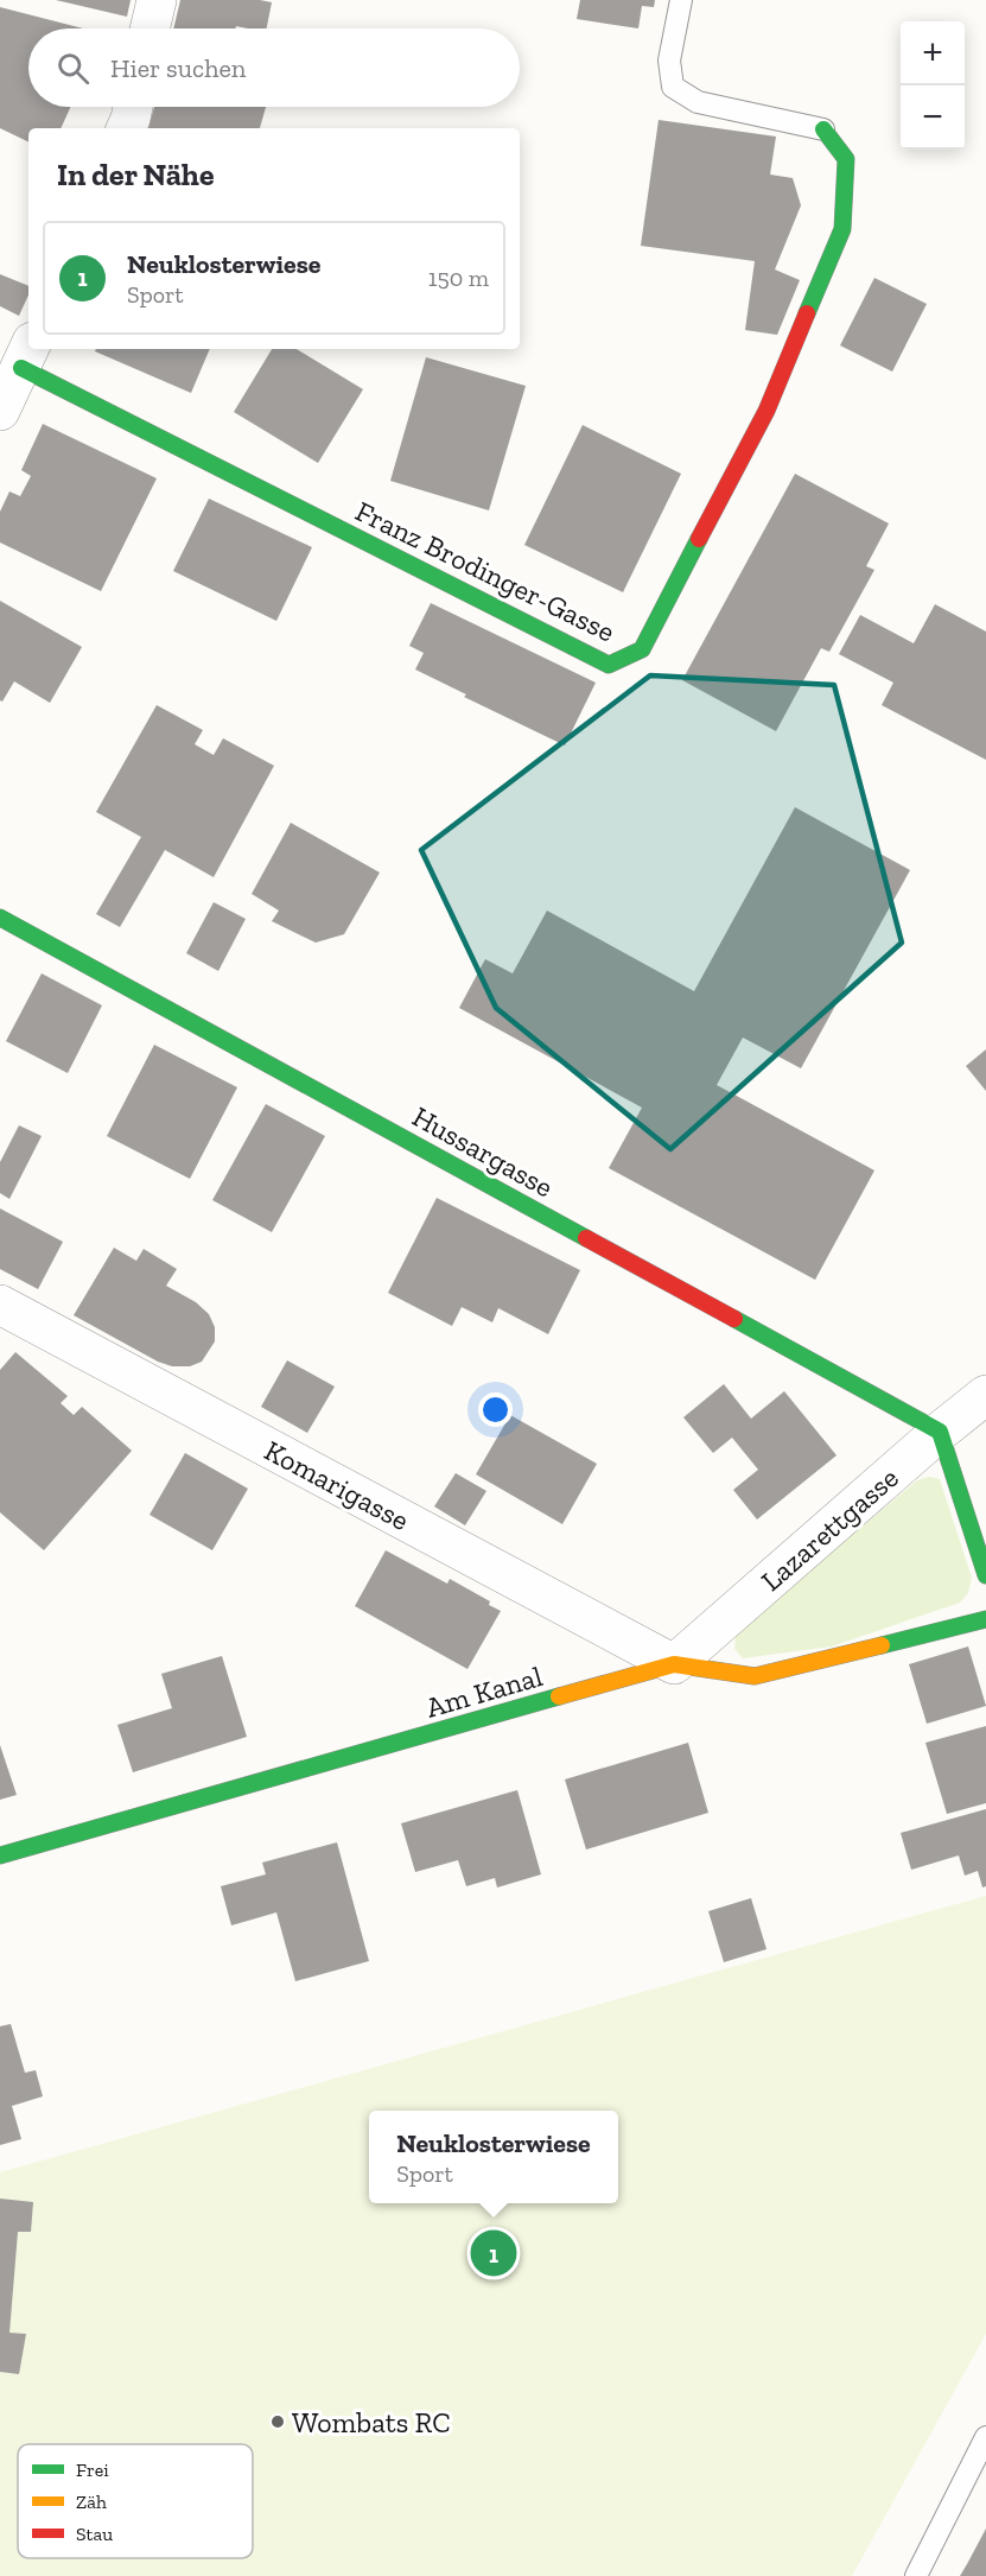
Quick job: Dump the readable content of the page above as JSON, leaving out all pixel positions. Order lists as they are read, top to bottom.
{
  "streets": {
    "street": [
      "Franz Brodinger-Gasse",
      "Hussargasse",
      "Komarigasse",
      "Lazarettgasse",
      "Am Kanal"
    ]
  },
  "crossings": [
    ["Hussargasse", "Lazarettgasse"],
    ["Komarigasse", "Lazarettgasse"],
    ["Komarigasse", "Am Kanal"],
    ["Lazarettgasse", "Am Kanal"]
  ],
  "places": ["Wombats RC"],
  "legend": ["Frei", "Zäh", "Stau"],
  "page": {
    "map_buttons": ["+", "−"],
    "search": "Hier suchen",
    "heading": "In der Nähe",
    "list": [
      {
        "mark": "1",
        "name": "Neuklosterwiese",
        "note": "Sport",
        "value": "150 m"
      }
    ],
    "popup": ["Neuklosterwiese", "Sport"],
    "pins": "1"
  }
}
